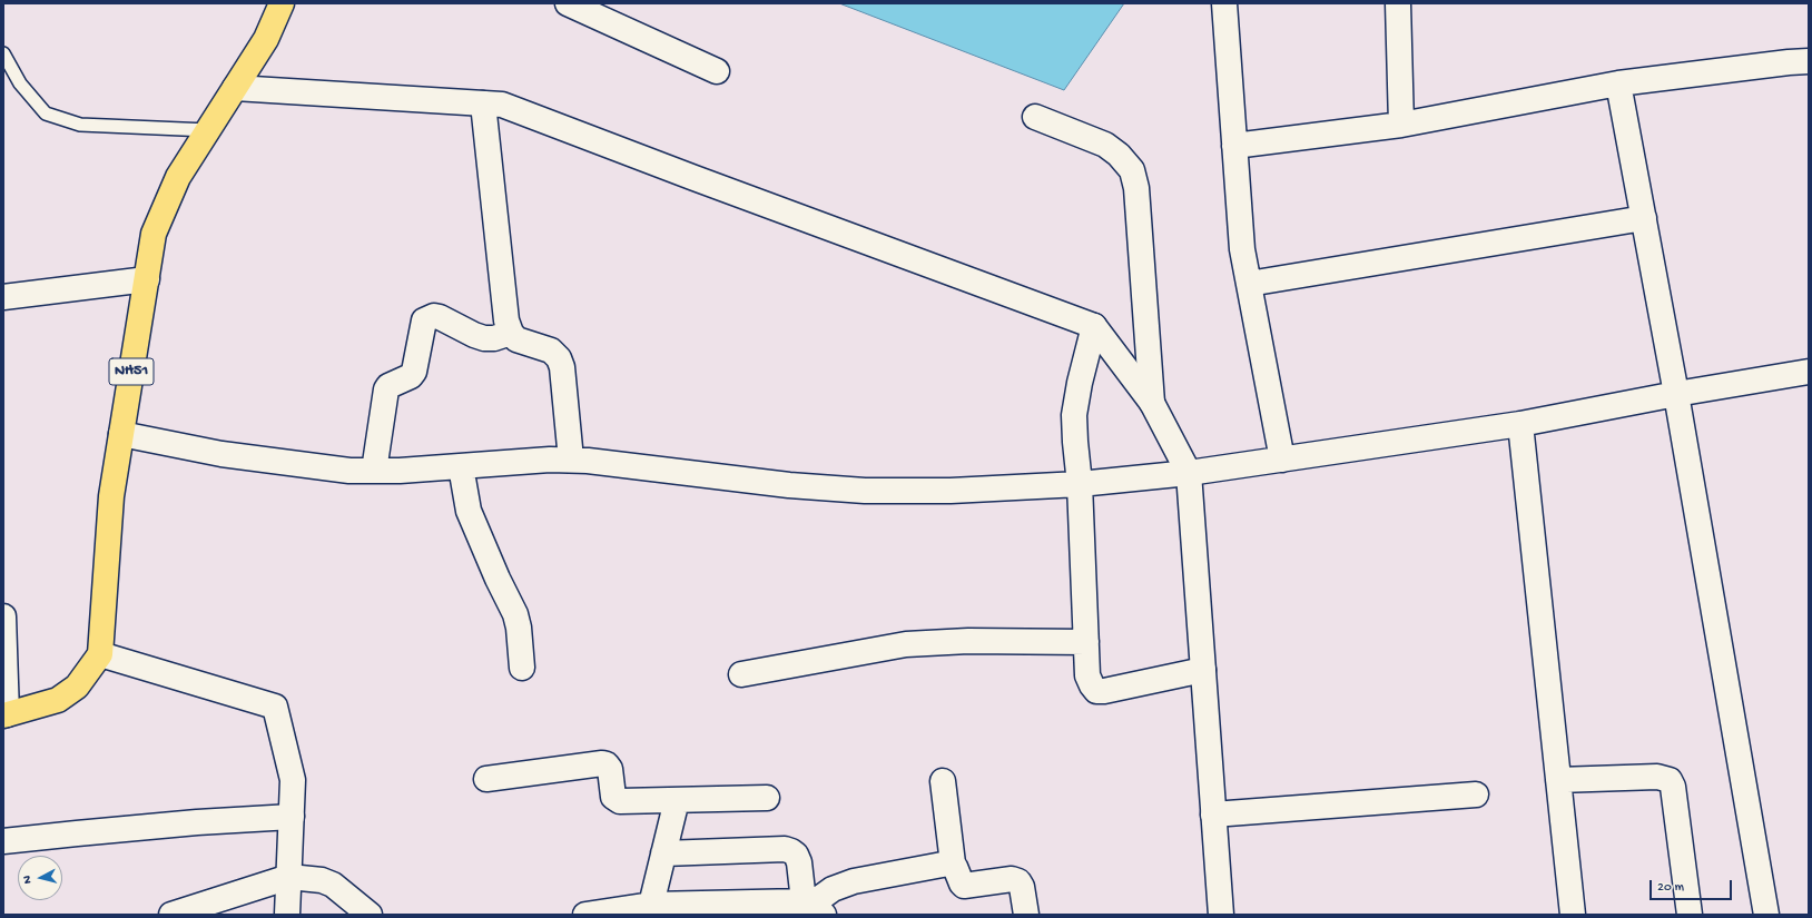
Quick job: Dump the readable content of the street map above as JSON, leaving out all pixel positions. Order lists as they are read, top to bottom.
{
  "streets": {
    "highway": ["NH51"]
  },
  "scale_bar": "20 m",
  "north": "left"
}
